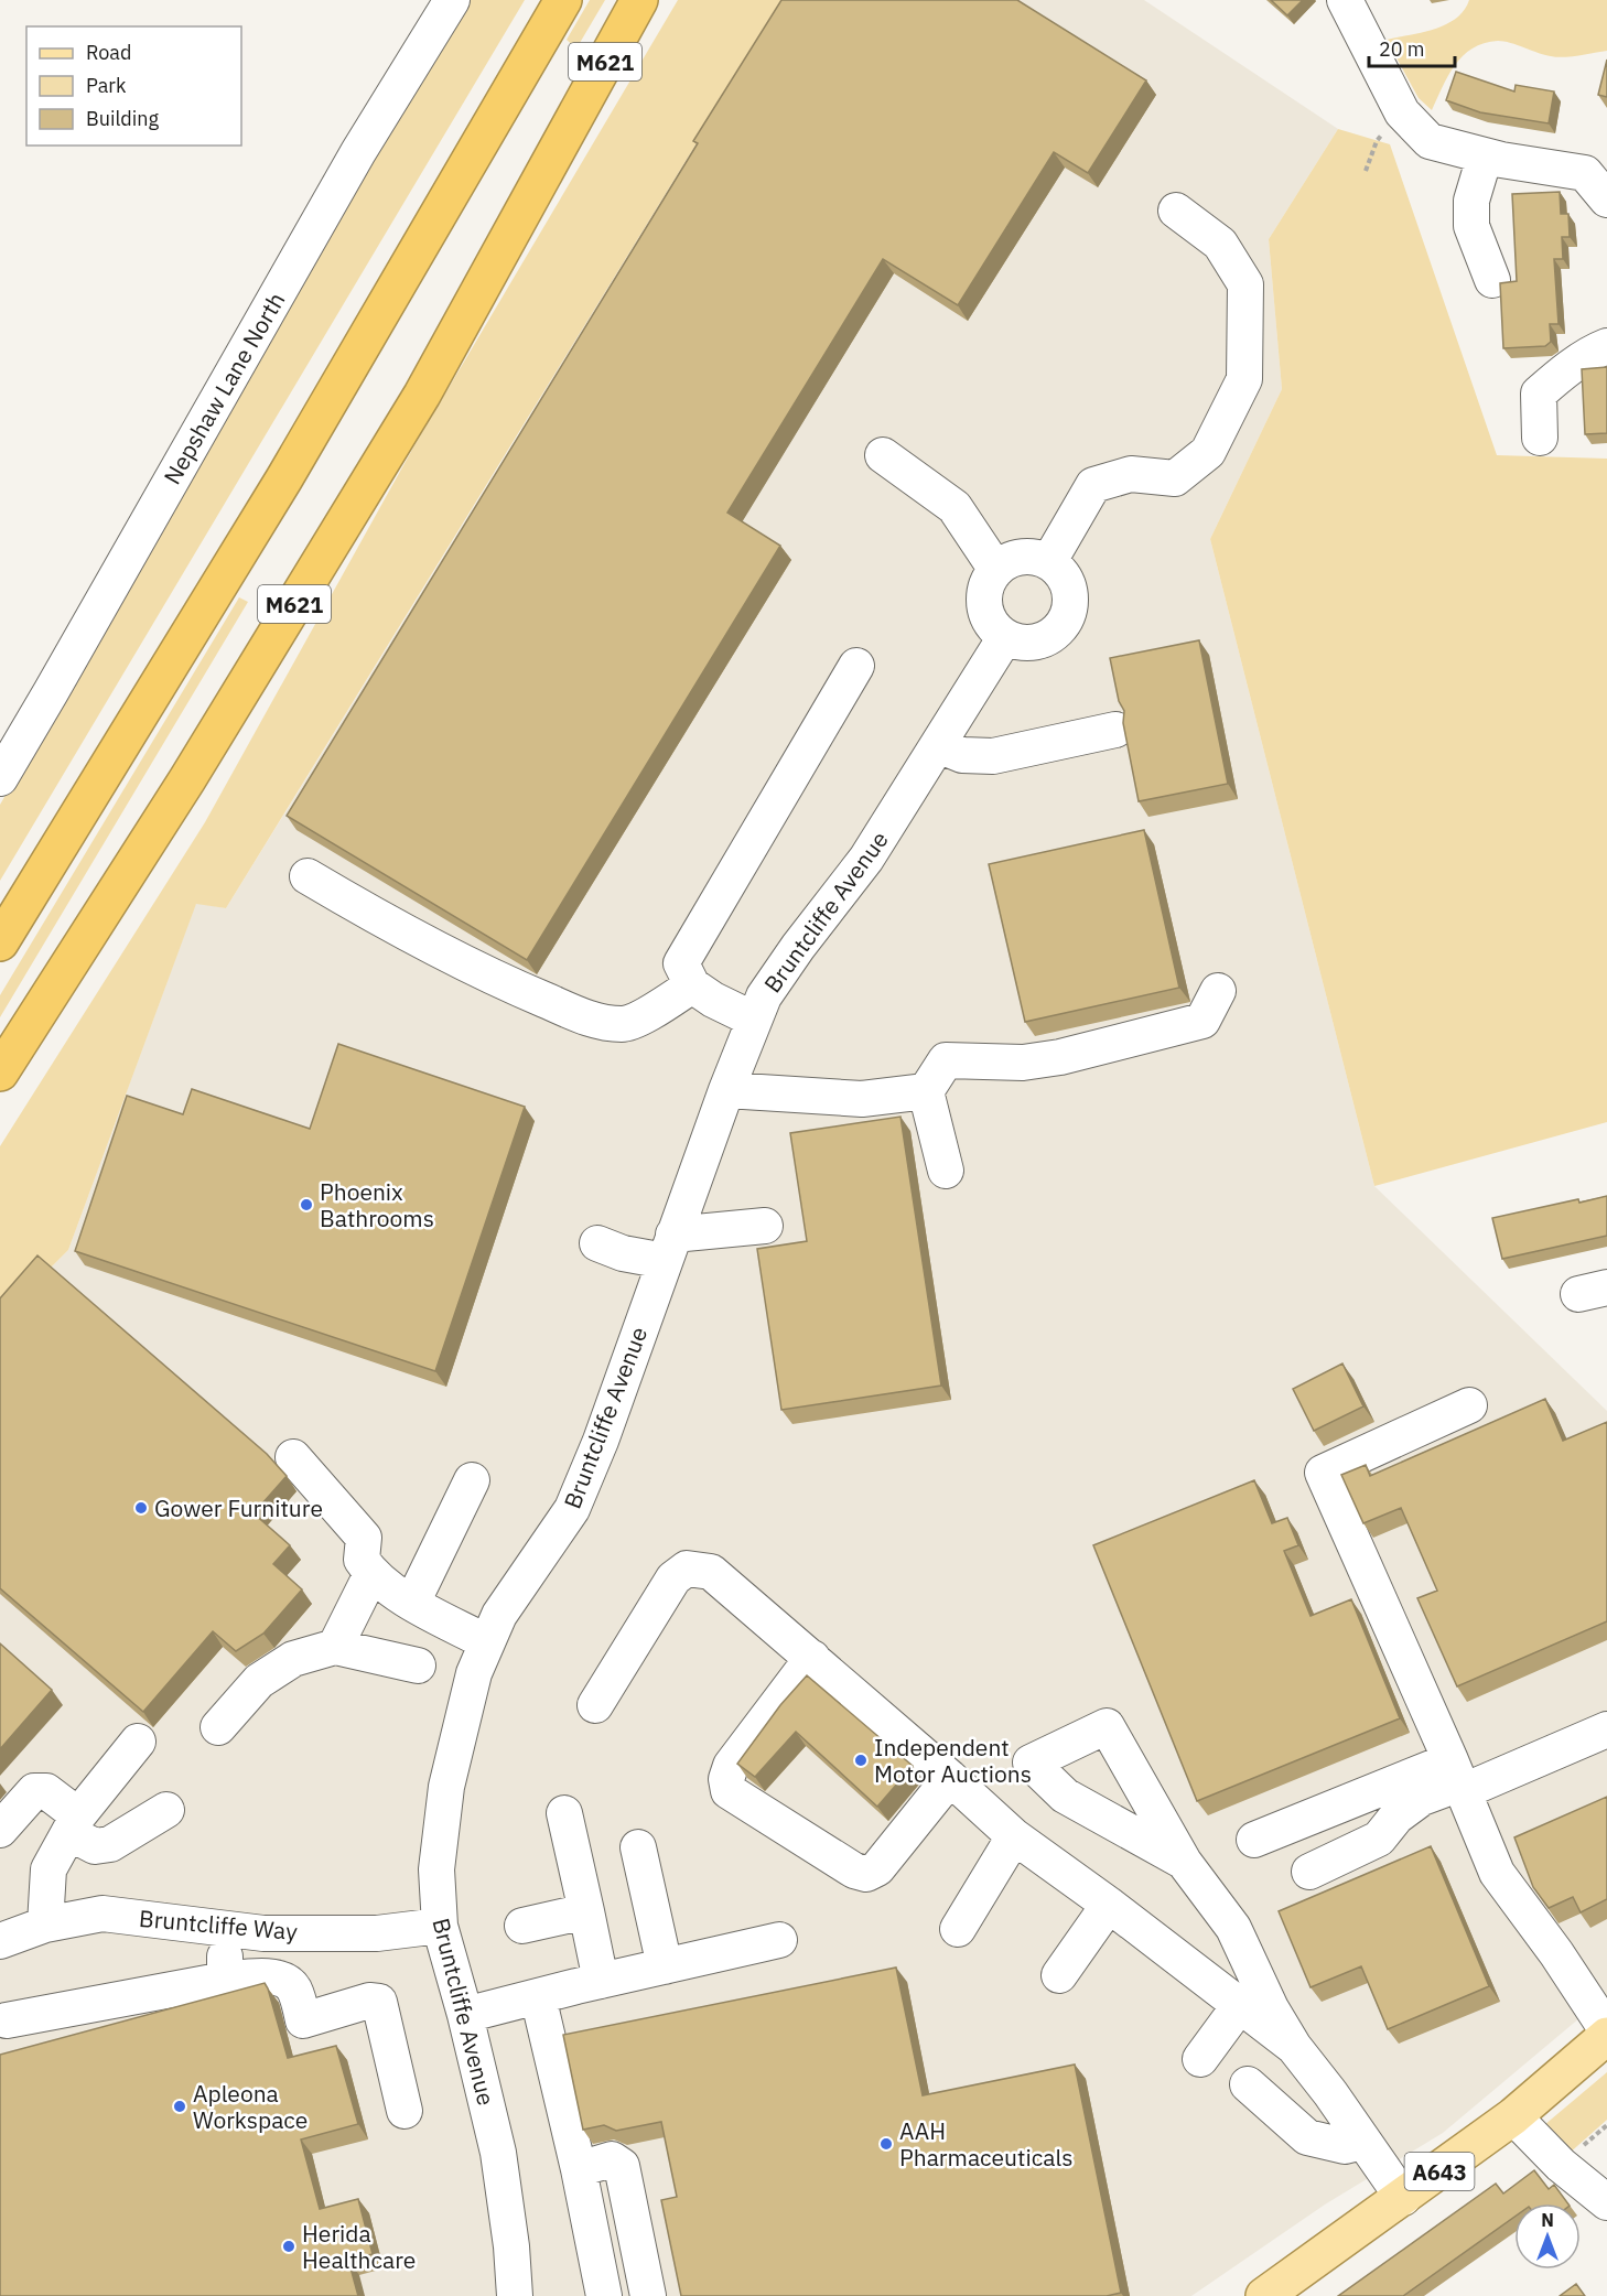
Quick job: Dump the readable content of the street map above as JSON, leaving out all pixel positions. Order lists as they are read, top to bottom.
{
  "streets": {
    "highway": ["M621"],
    "main road": ["A643"],
    "street": ["Nepshaw Lane North", "Bruntcliffe Avenue", "Bruntcliffe Way"]
  },
  "crossings": [
    ["Bruntcliffe Avenue", "Bruntcliffe Way"]
  ],
  "places": [
    "Phoenix Bathrooms",
    "Gower Furniture",
    "Independent Motor Auctions",
    "Apleona Workspace",
    "AAH Pharmaceuticals",
    "Herida Healthcare"
  ],
  "legend": ["Road", "Park", "Building"],
  "scale_bar": "20 m",
  "north": "top"
}
